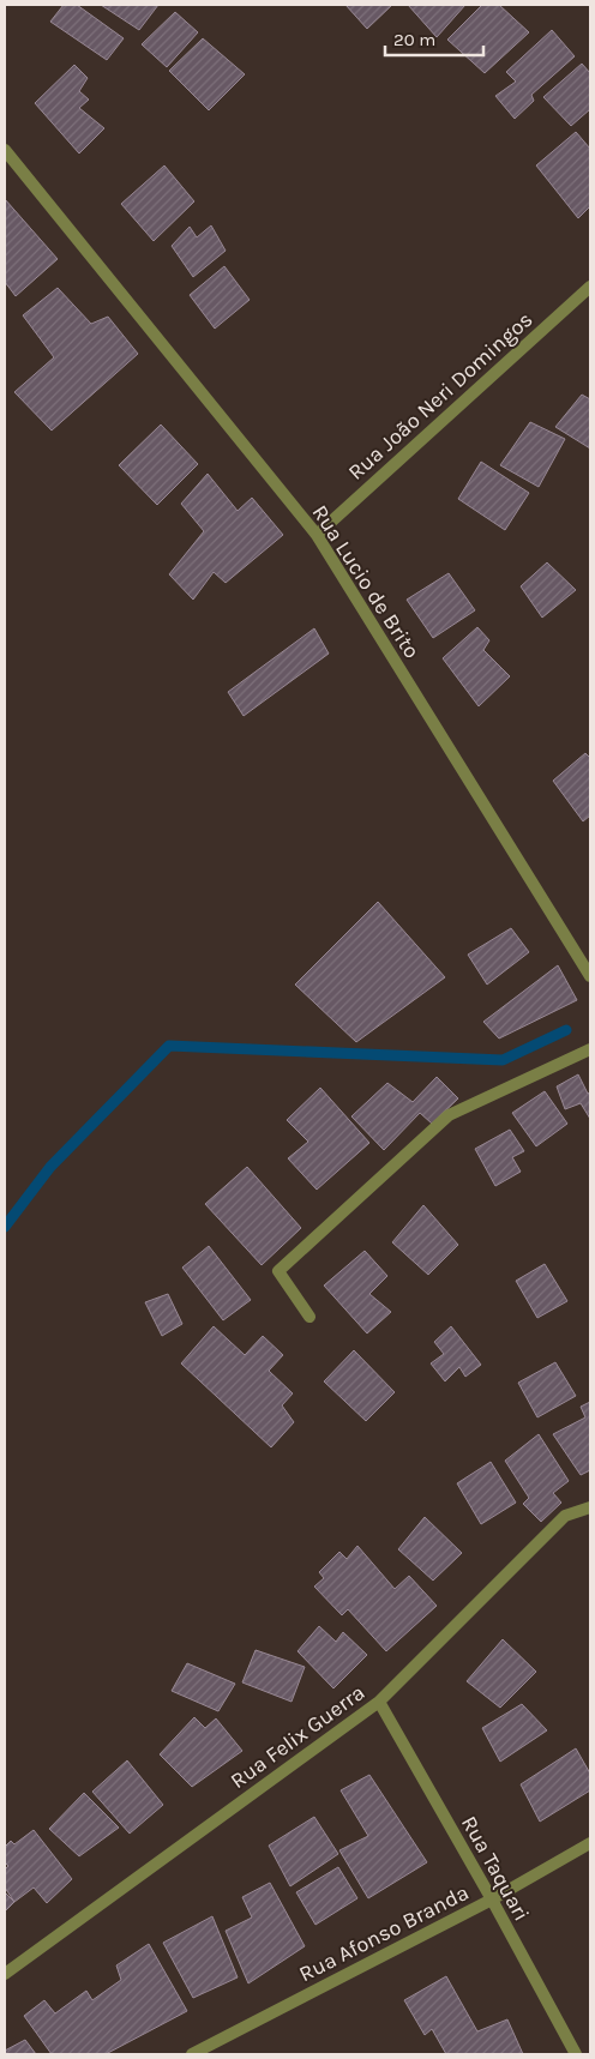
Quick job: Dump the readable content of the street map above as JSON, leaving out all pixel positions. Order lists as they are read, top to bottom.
{
  "streets": {
    "street": [
      "Rua João Neri Domingos",
      "Rua Lucio de Brito",
      "Rua Felix Guerra",
      "Rua Taquari",
      "Rua Afonso Branda"
    ]
  },
  "crossings": [
    ["Rua João Neri Domingos", "Rua Lucio de Brito"],
    ["Rua Felix Guerra", "Rua Taquari"],
    ["Rua Taquari", "Rua Afonso Branda"]
  ],
  "scale_bar": "20 m"
}
